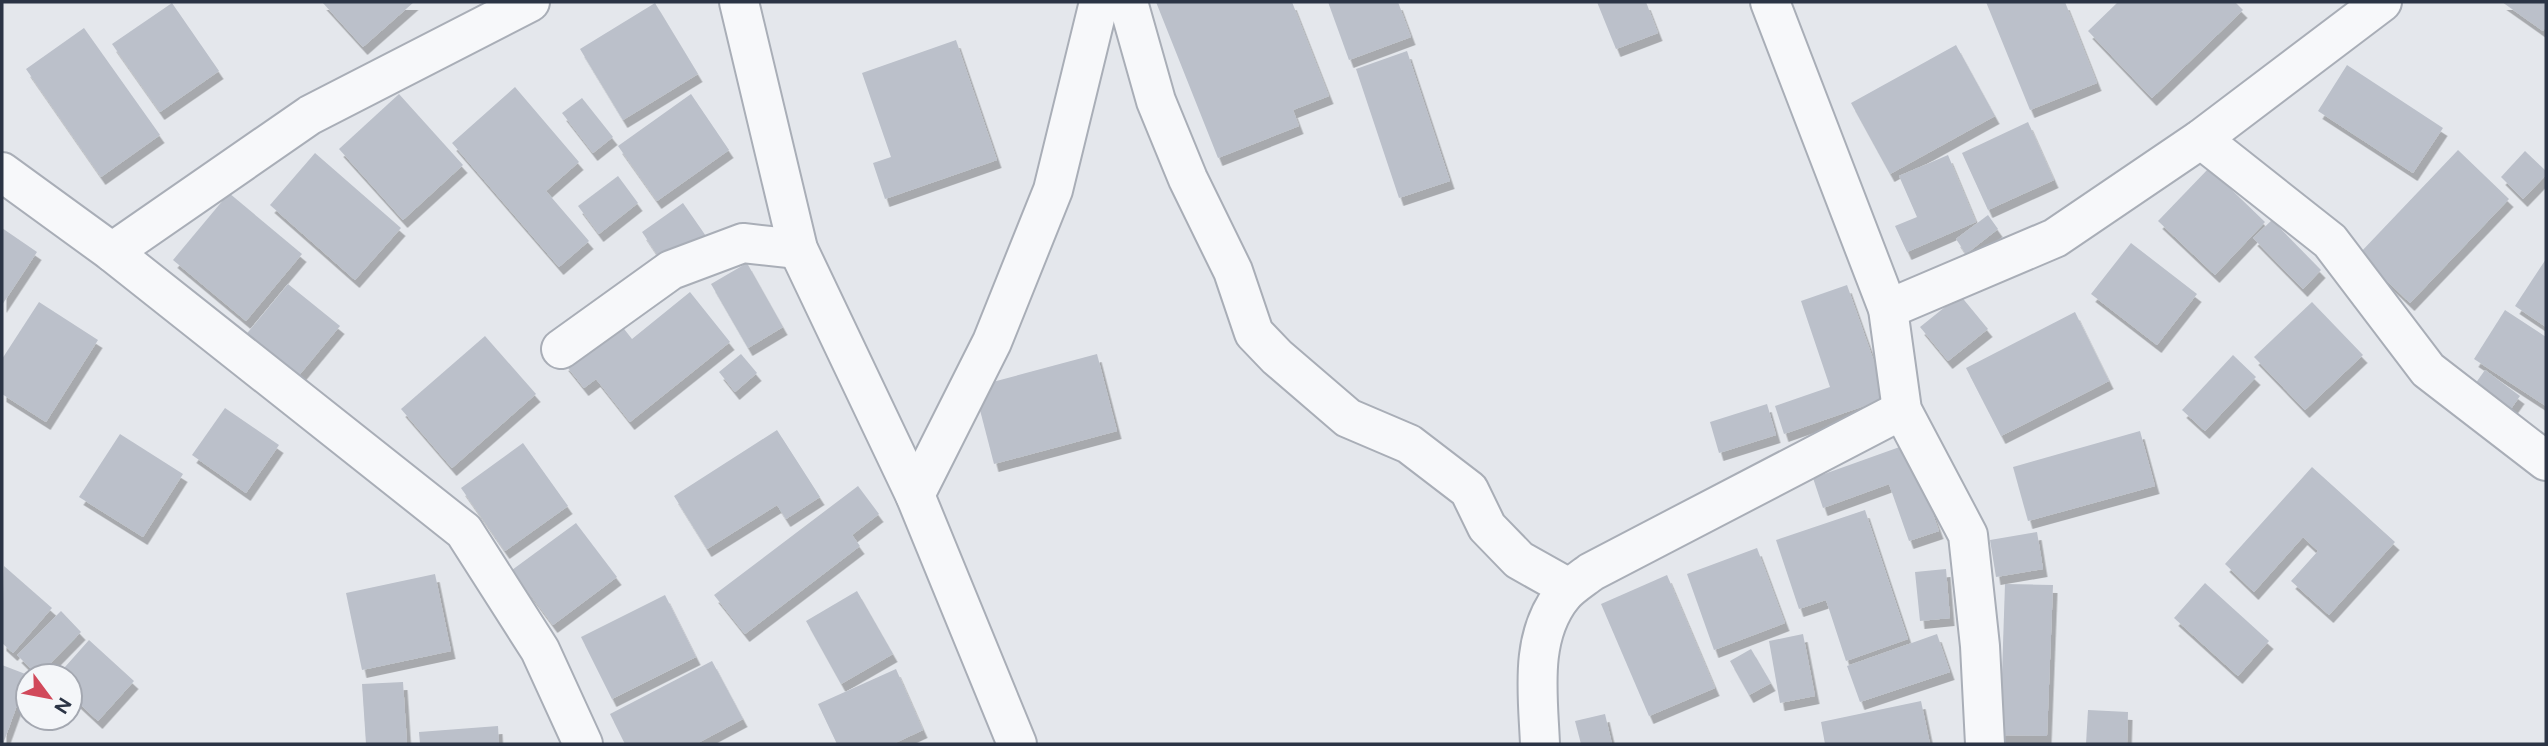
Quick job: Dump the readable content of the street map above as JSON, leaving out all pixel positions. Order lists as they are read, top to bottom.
{
  "north": "bottom right"
}
